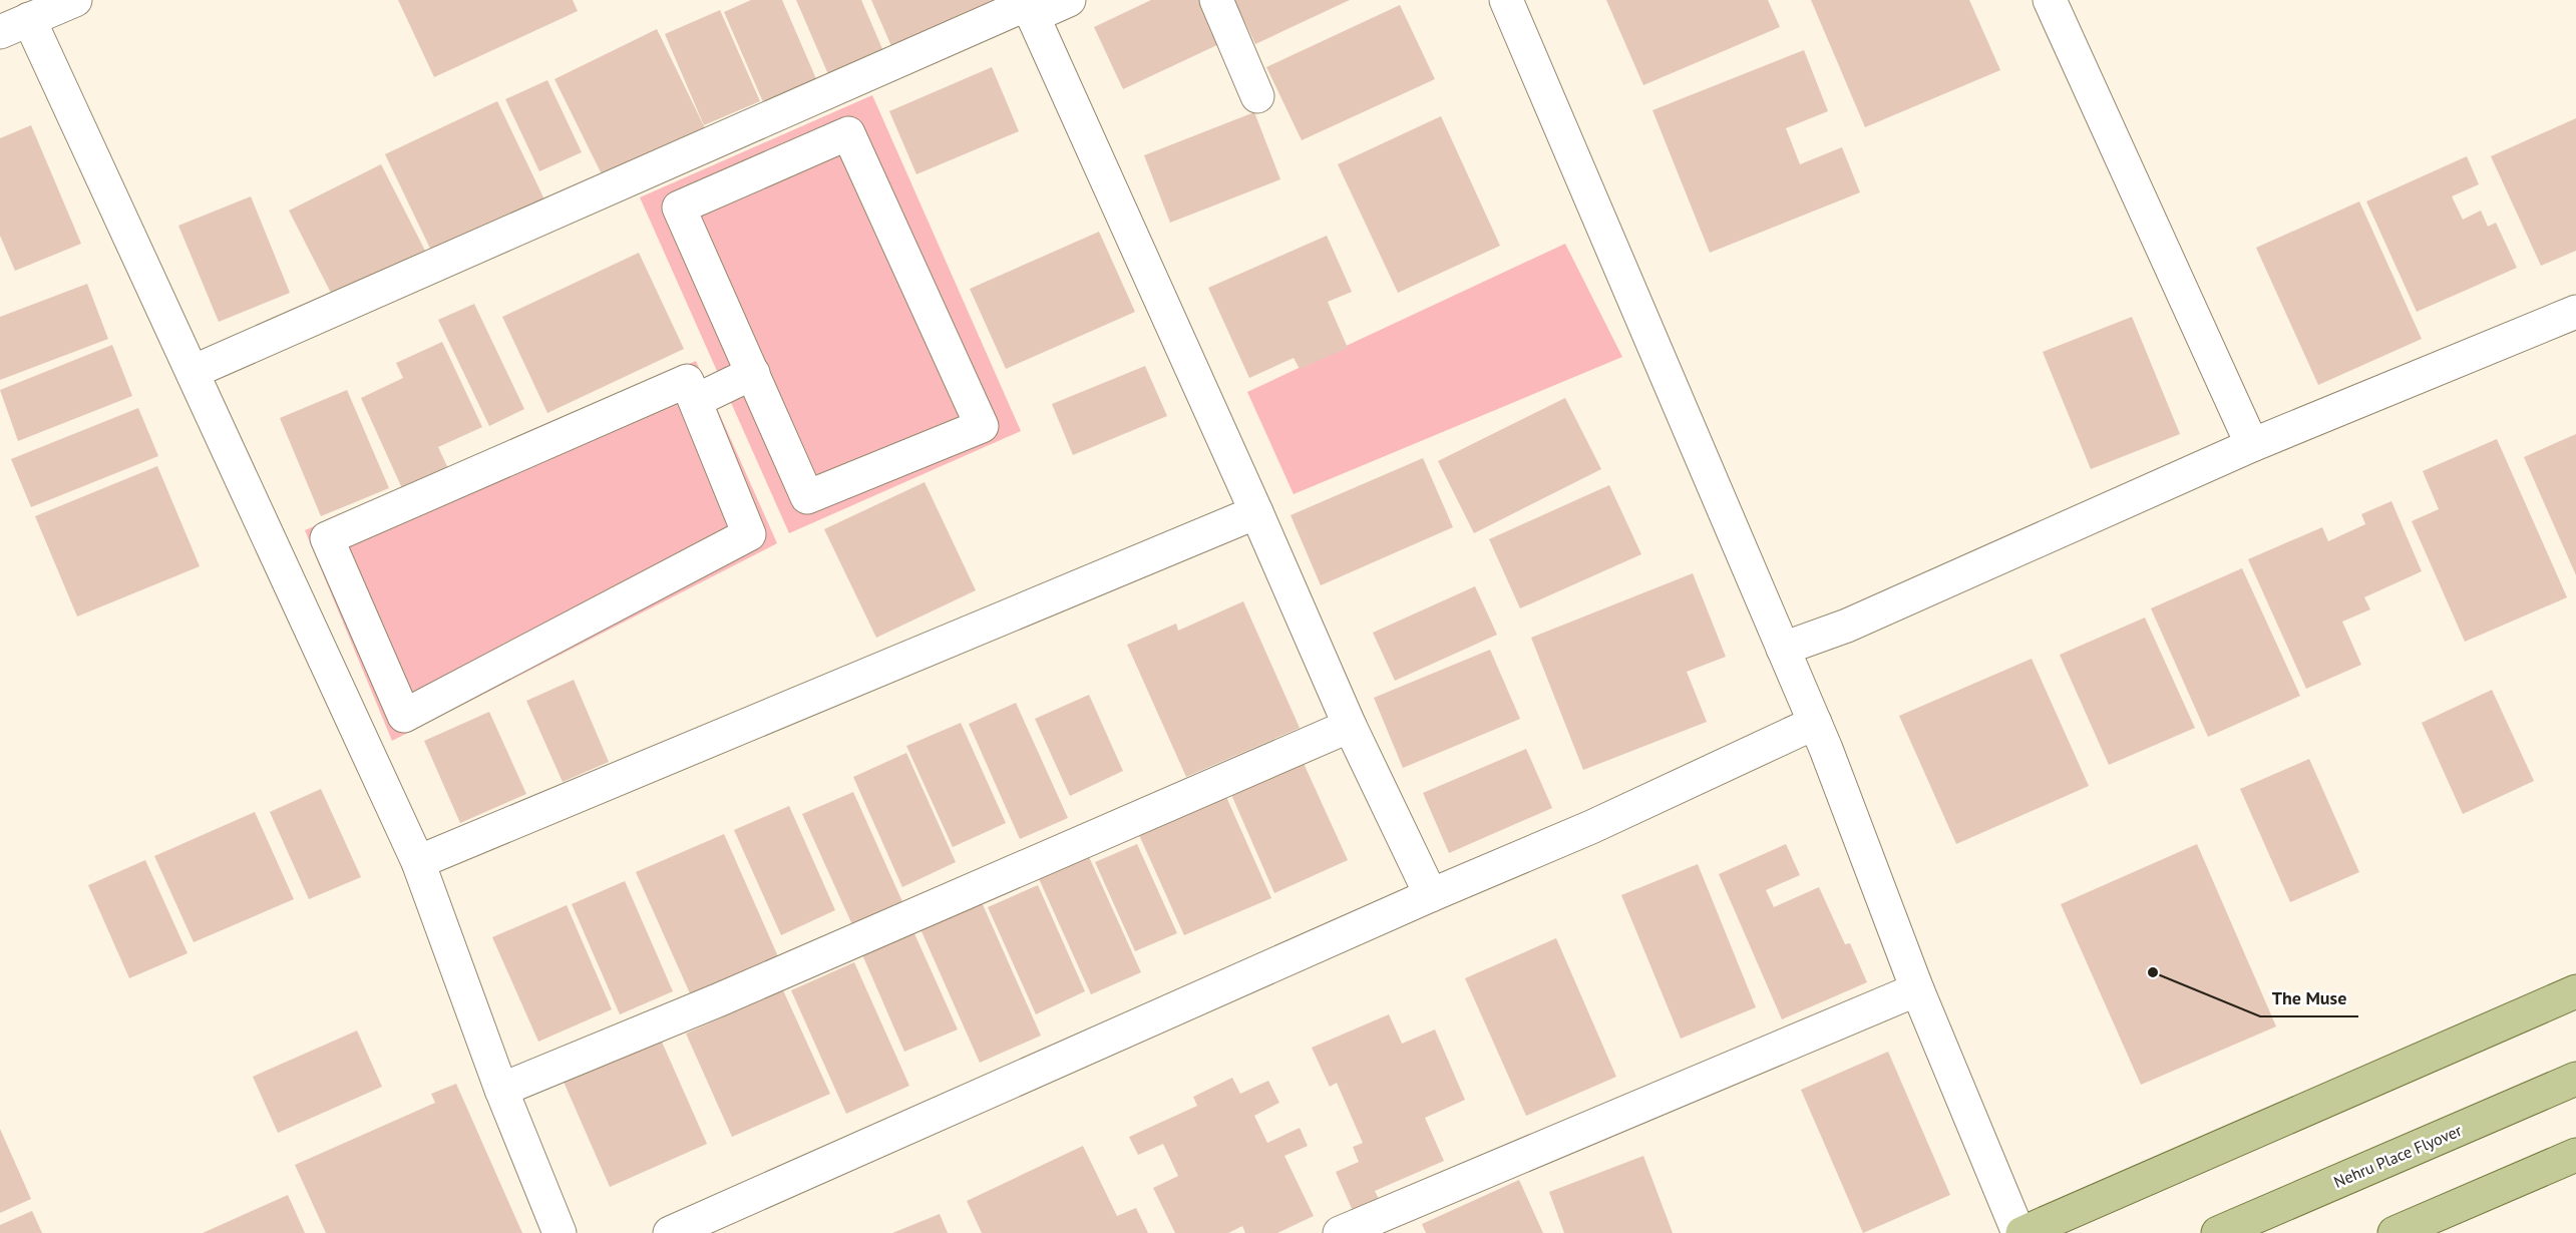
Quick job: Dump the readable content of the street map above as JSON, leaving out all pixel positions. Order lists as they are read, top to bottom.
{
  "streets": {
    "main road": ["Nehru Place Flyover"]
  },
  "places": ["The Muse"]
}
